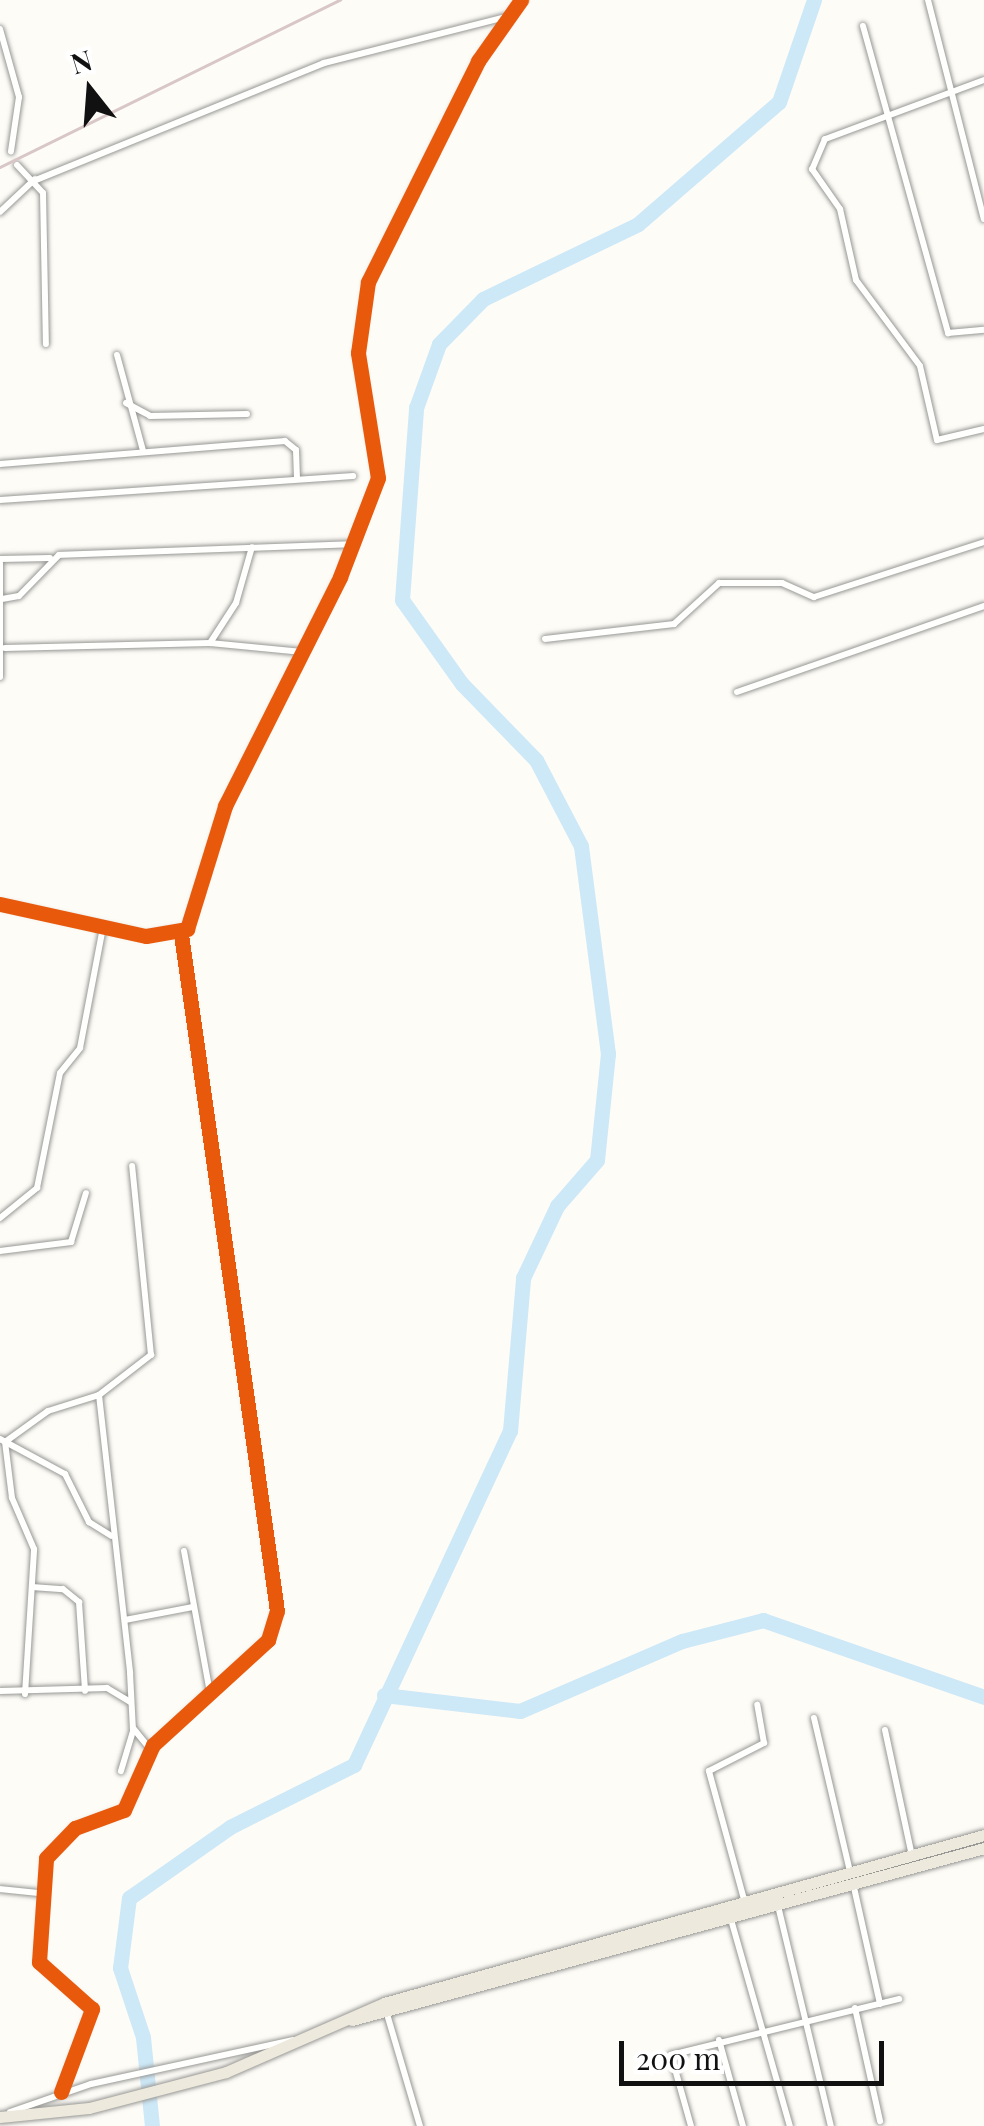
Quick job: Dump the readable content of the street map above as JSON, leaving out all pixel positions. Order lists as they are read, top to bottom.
{
  "scale_bar": "200 m",
  "north": "top"
}
